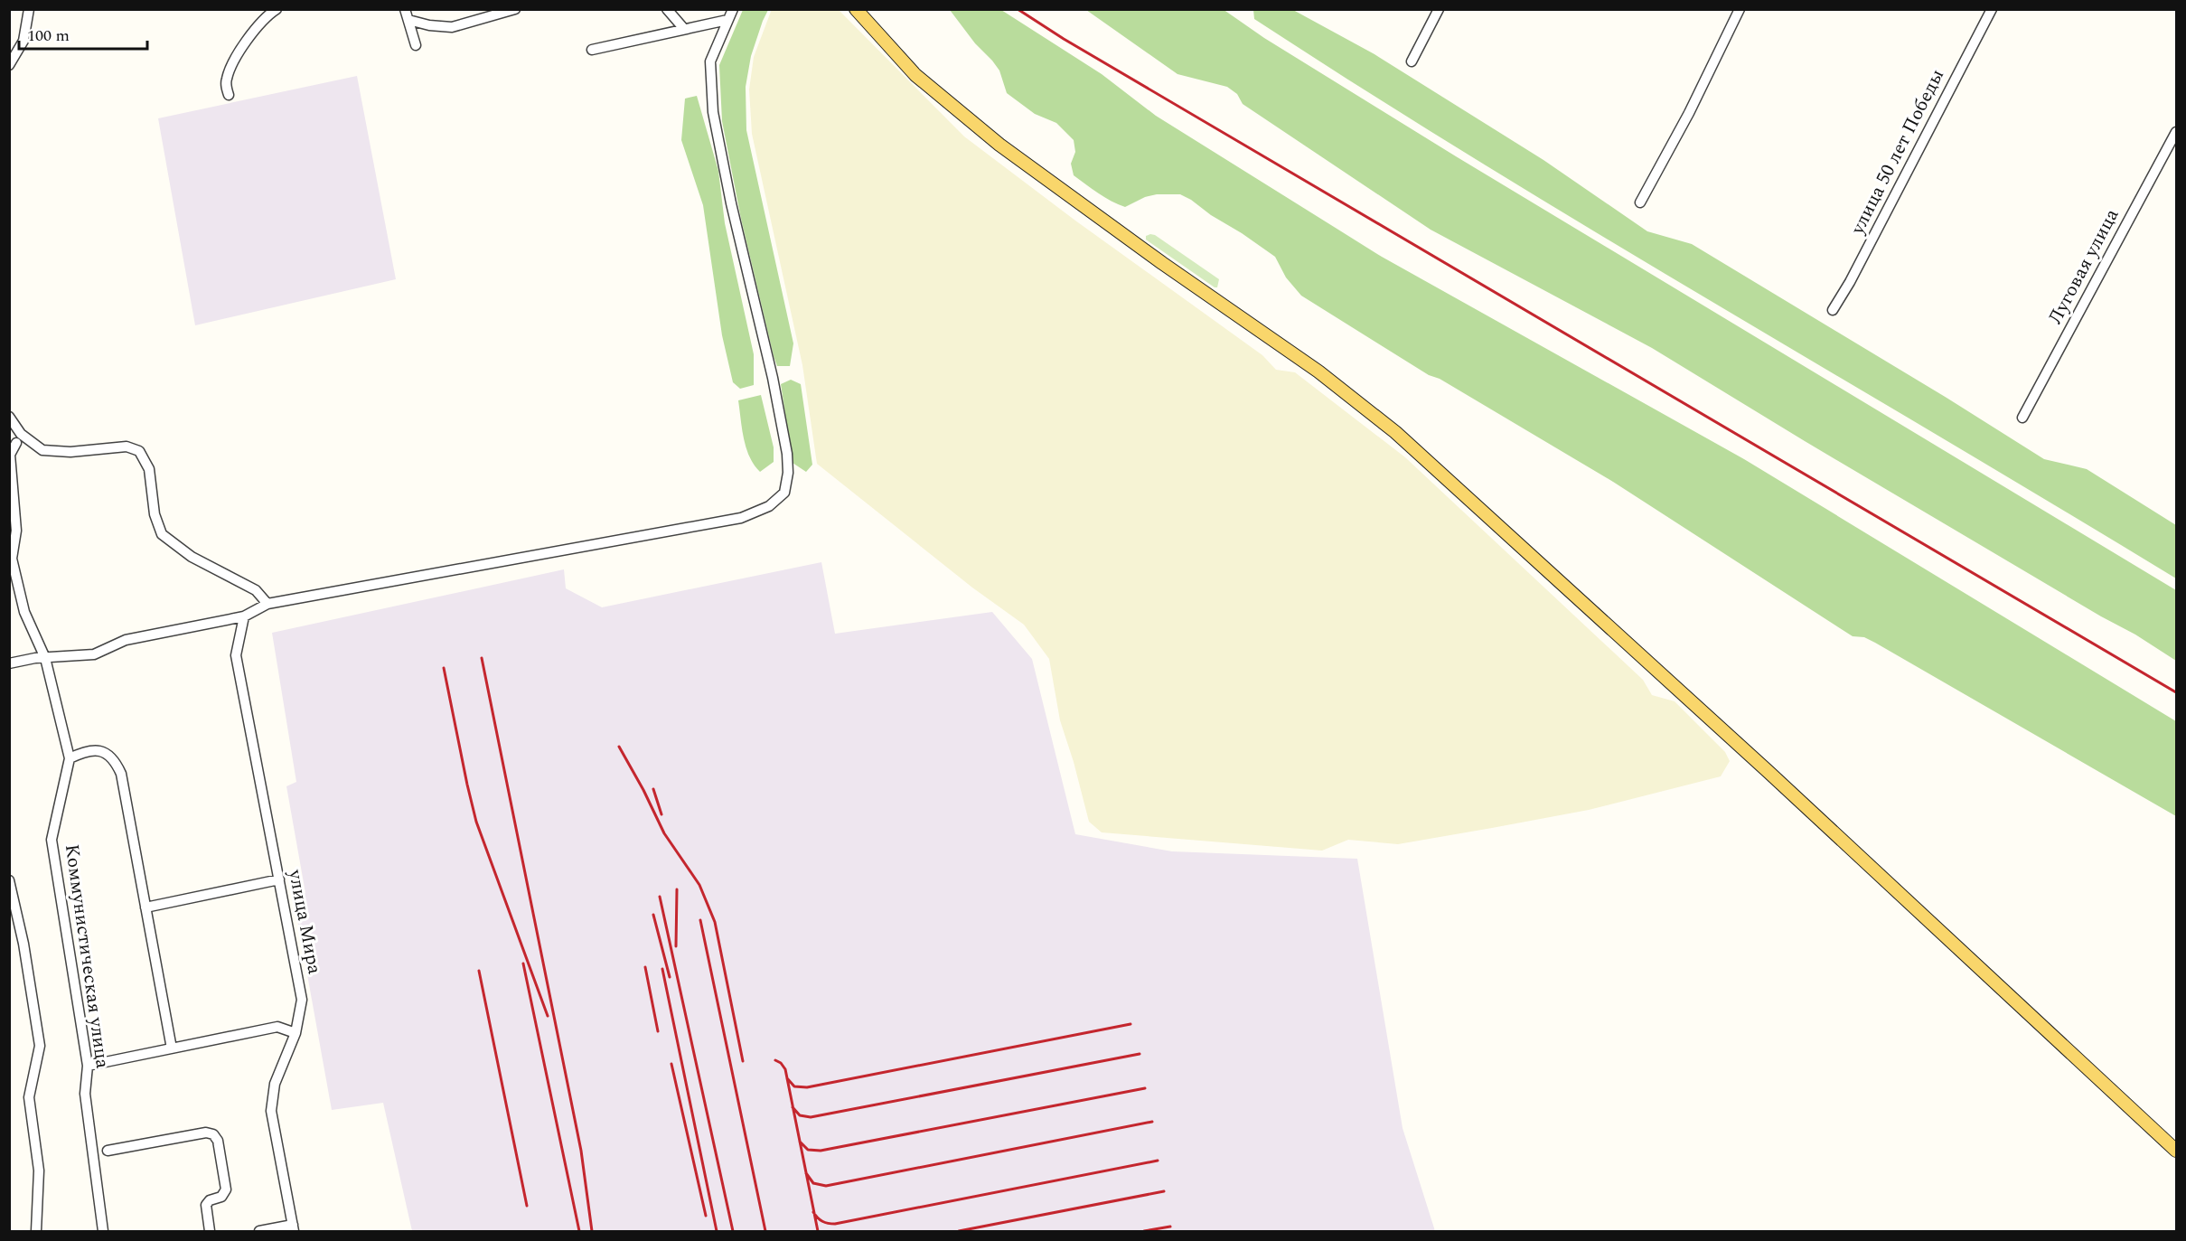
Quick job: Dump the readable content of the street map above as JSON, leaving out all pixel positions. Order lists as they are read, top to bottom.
{
  "streets": {
    "street": [
      "улица 50 лет Победы",
      "Луговая улица",
      "улица Мира",
      "Коммунистическая улица"
    ]
  },
  "scale_bar": "100 m"
}
